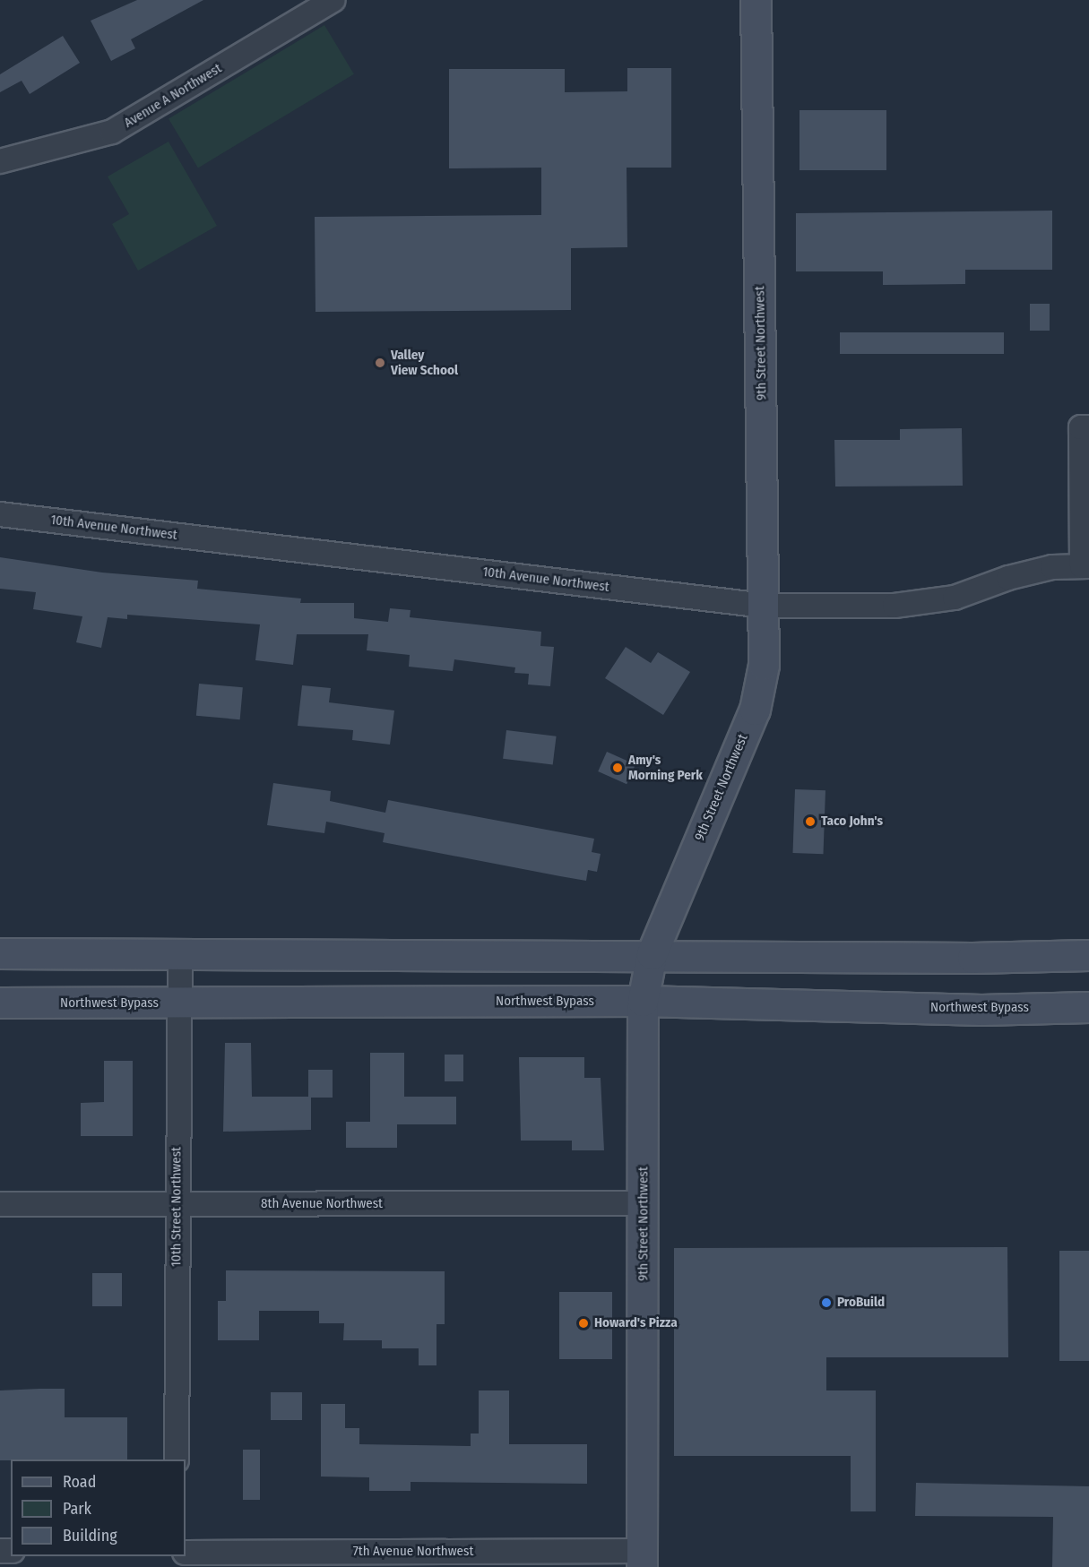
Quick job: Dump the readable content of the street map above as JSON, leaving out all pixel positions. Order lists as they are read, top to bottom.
{
  "streets": {
    "main road": ["9th Street Northwest", "Northwest Bypass"],
    "street": [
      "Avenue A Northwest",
      "10th Avenue Northwest",
      "8th Avenue Northwest",
      "10th Street Northwest",
      "7th Avenue Northwest"
    ]
  },
  "crossings": [
    ["9th Street Northwest", "10th Avenue Northwest"],
    ["9th Street Northwest", "Northwest Bypass"],
    ["9th Street Northwest", "8th Avenue Northwest"],
    ["9th Street Northwest", "7th Avenue Northwest"],
    ["Northwest Bypass", "10th Street Northwest"],
    ["8th Avenue Northwest", "10th Street Northwest"]
  ],
  "places": [
    "Valley View School",
    "Amy's Morning Perk",
    "Taco John's",
    "ProBuild",
    "Howard's Pizza"
  ],
  "legend": ["Road", "Park", "Building"]
}
